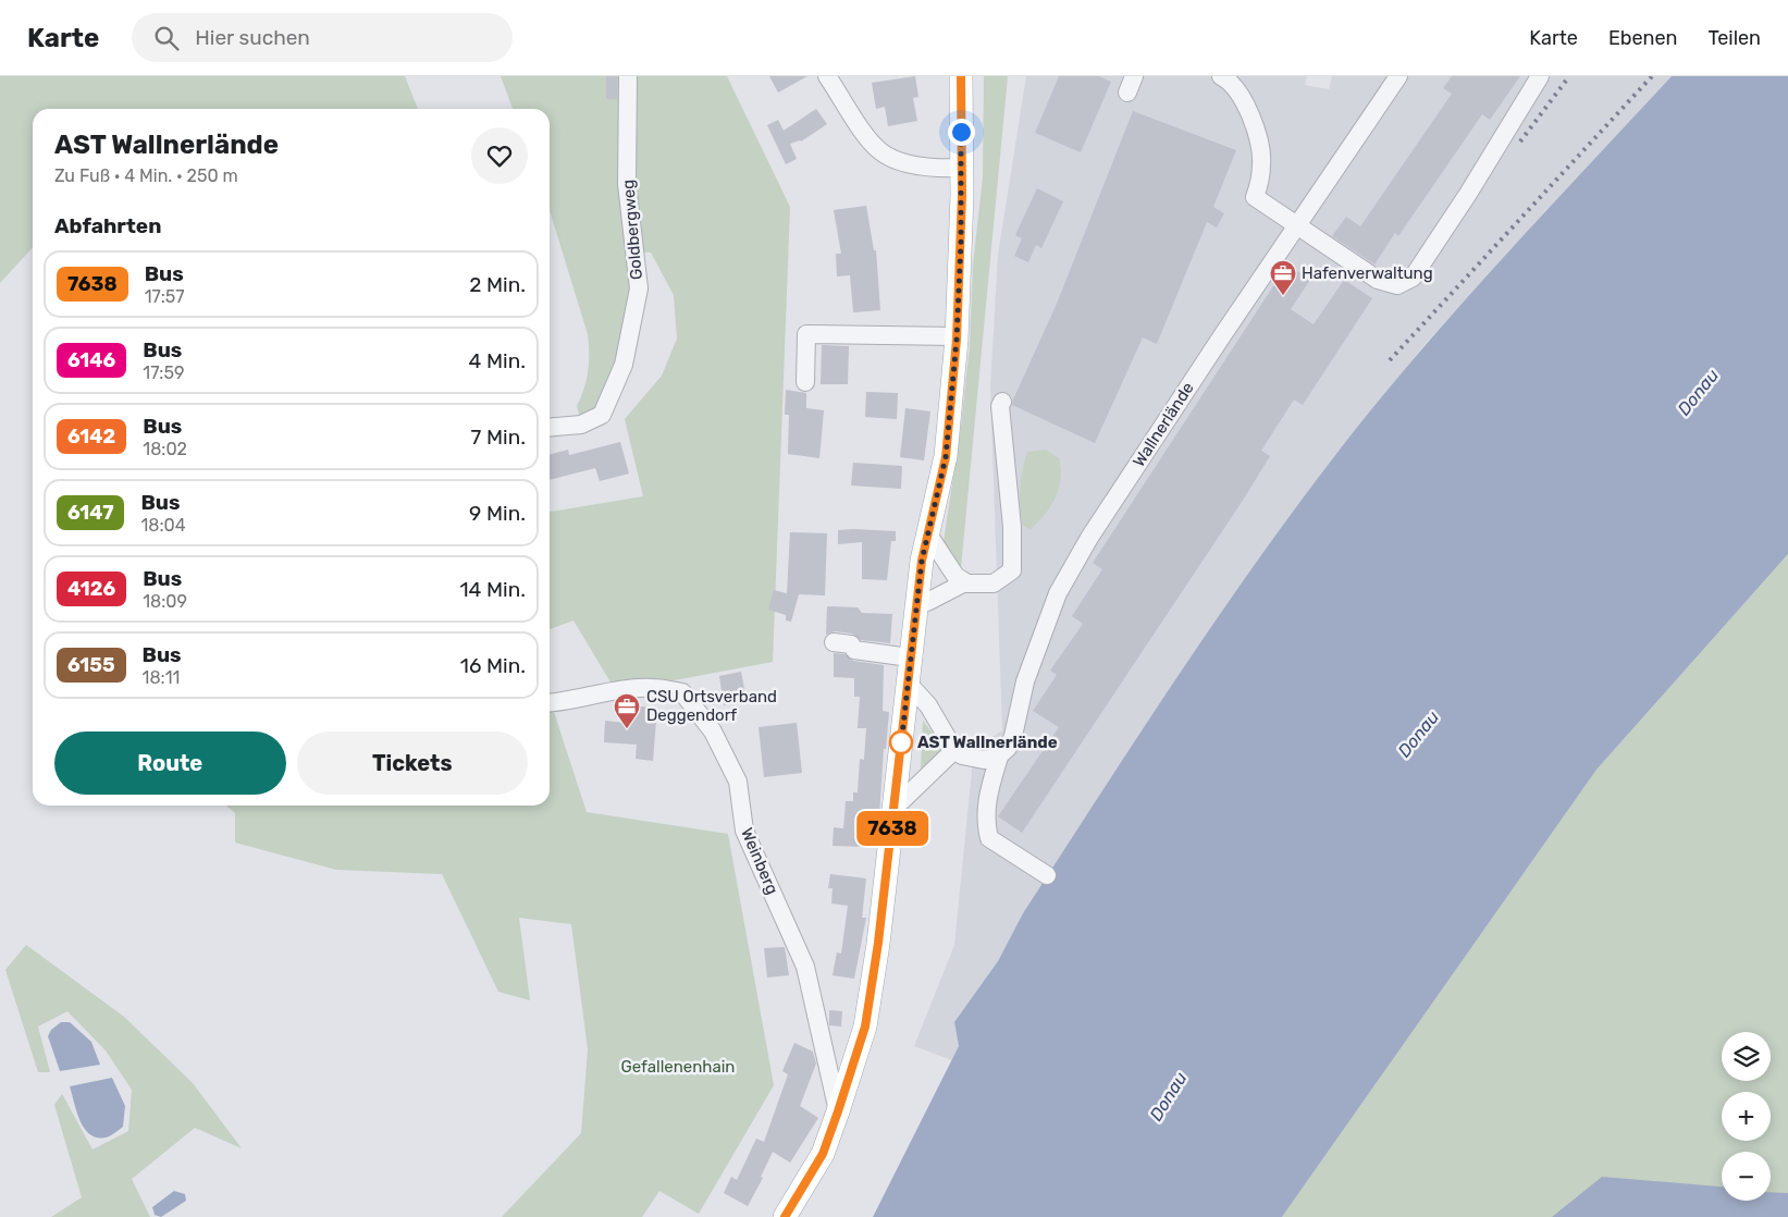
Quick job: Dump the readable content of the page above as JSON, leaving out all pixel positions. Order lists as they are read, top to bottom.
{
  "streets": {
    "street": ["Goldbergweg", "Wallnerlände", "Weinberg"]
  },
  "water": ["Donau"],
  "parks": ["Gefallenenhain"],
  "places": {
    "office": ["Hafenverwaltung", "CSU Ortsverband Deggendorf"],
    "other": ["AST Wallnerlände"]
  },
  "lines": ["bus line 7638"],
  "page": {
    "header": "Karte",
    "search": "Hier suchen",
    "nav": ["Karte", "Ebenen", "Teilen"],
    "on_map": "7638",
    "heading": [
      ["AST Wallnerlände", "Zu Fuß · 4 Min. · 250 m"],
      "Abfahrten"
    ],
    "list": [
      {
        "mark": "7638",
        "name": "Bus",
        "note": "17:57",
        "value": "2 Min."
      },
      {
        "mark": "6146",
        "name": "Bus",
        "note": "17:59",
        "value": "4 Min."
      },
      {
        "mark": "6142",
        "name": "Bus",
        "note": "18:02",
        "value": "7 Min."
      },
      {
        "mark": "6147",
        "name": "Bus",
        "note": "18:04",
        "value": "9 Min."
      },
      {
        "mark": "4126",
        "name": "Bus",
        "note": "18:09",
        "value": "14 Min."
      },
      {
        "mark": "6155",
        "name": "Bus",
        "note": "18:11",
        "value": "16 Min."
      }
    ],
    "buttons": ["Route", "Tickets"],
    "map_buttons": ["+", "−"]
  }
}
